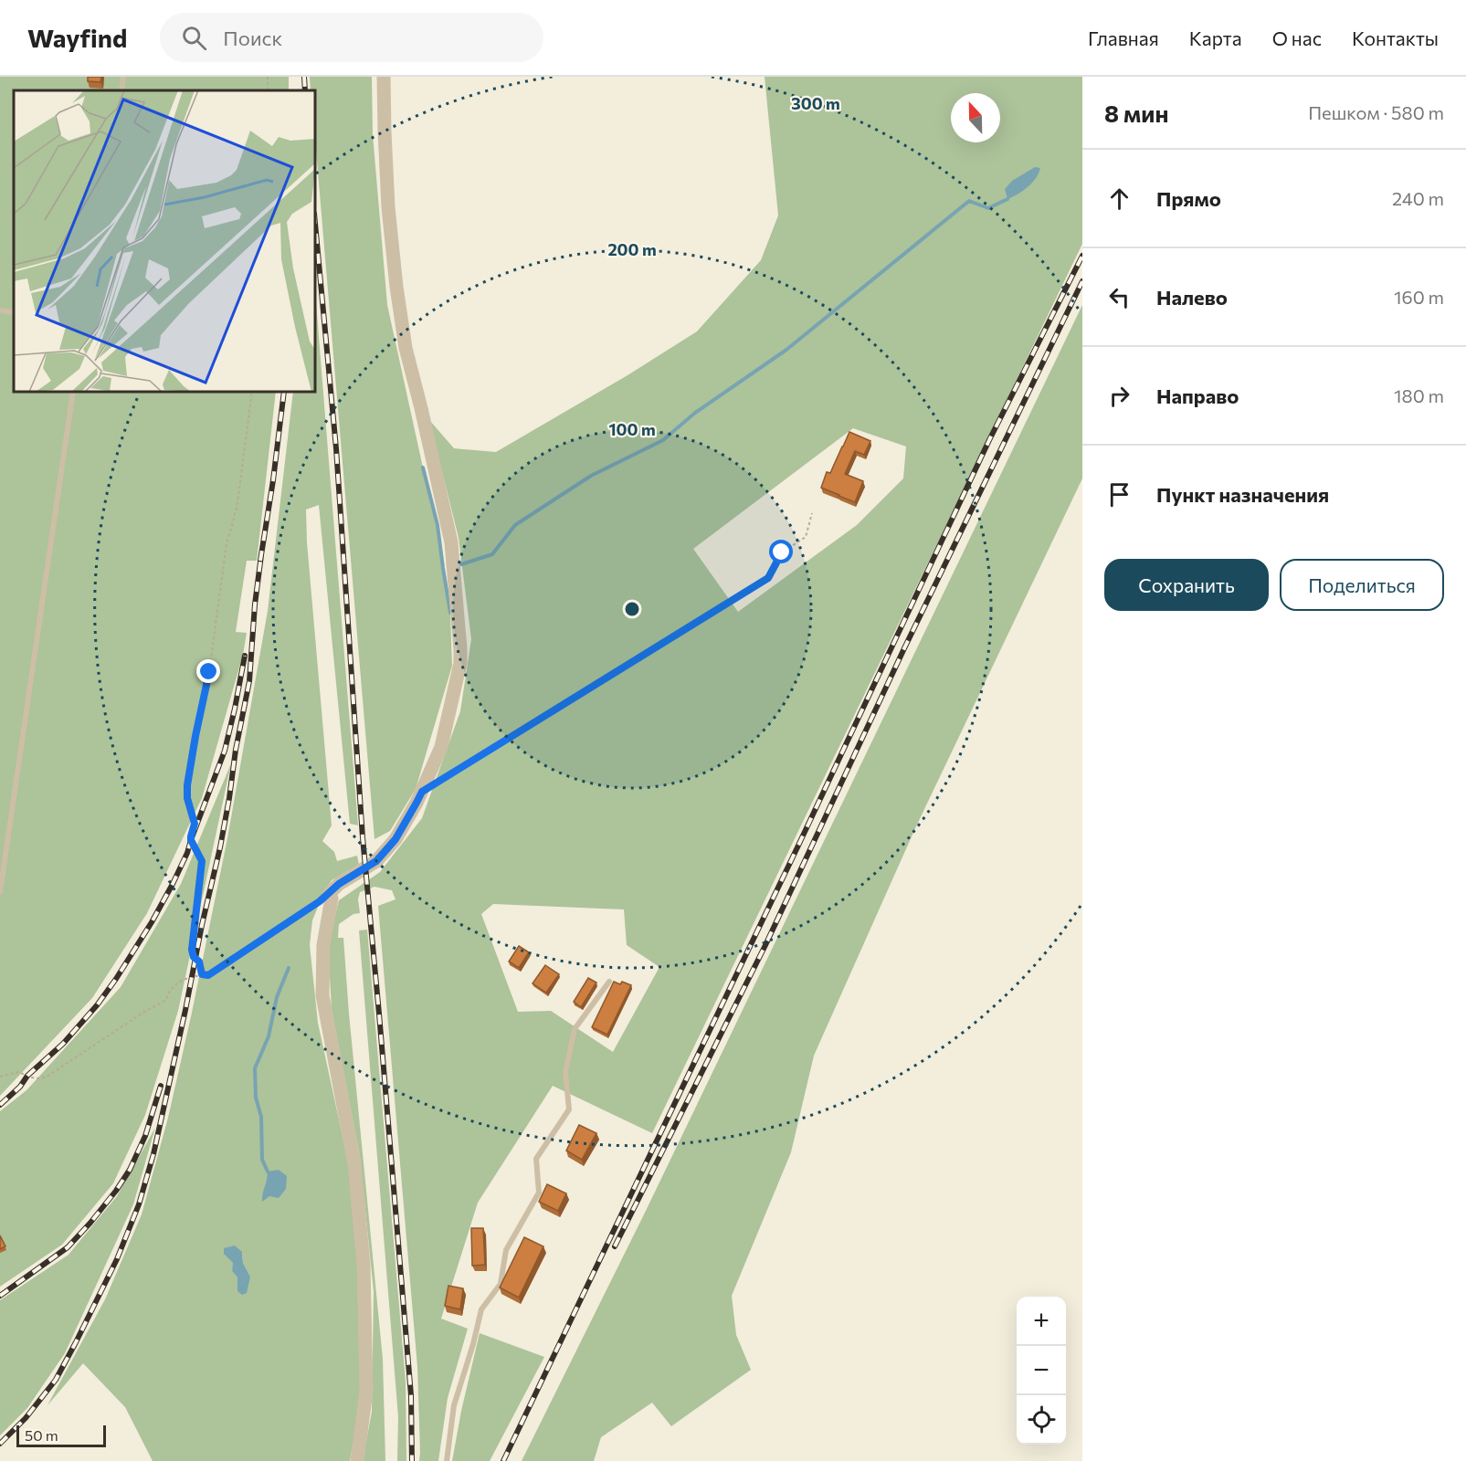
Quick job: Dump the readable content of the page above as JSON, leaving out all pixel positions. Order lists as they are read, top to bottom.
{
  "scale_bar": "50 m",
  "north": "top",
  "page": {
    "header": "Wayfind",
    "search": "Поиск",
    "nav": [
      "Главная",
      "Карта",
      "О нас",
      "Контакты"
    ],
    "heading": ["8 мин", "Пешком · 580 m"],
    "list": [
      ["Прямо", "240 m"],
      ["Налево", "160 m"],
      ["Направо", "180 m"],
      "Пункт назначения"
    ],
    "buttons": ["Сохранить", "Поделиться"],
    "map_buttons": ["+", "−"],
    "scale": "50 m"
  },
  "rings": ["300 m", "200 m", "100 m"]
}
